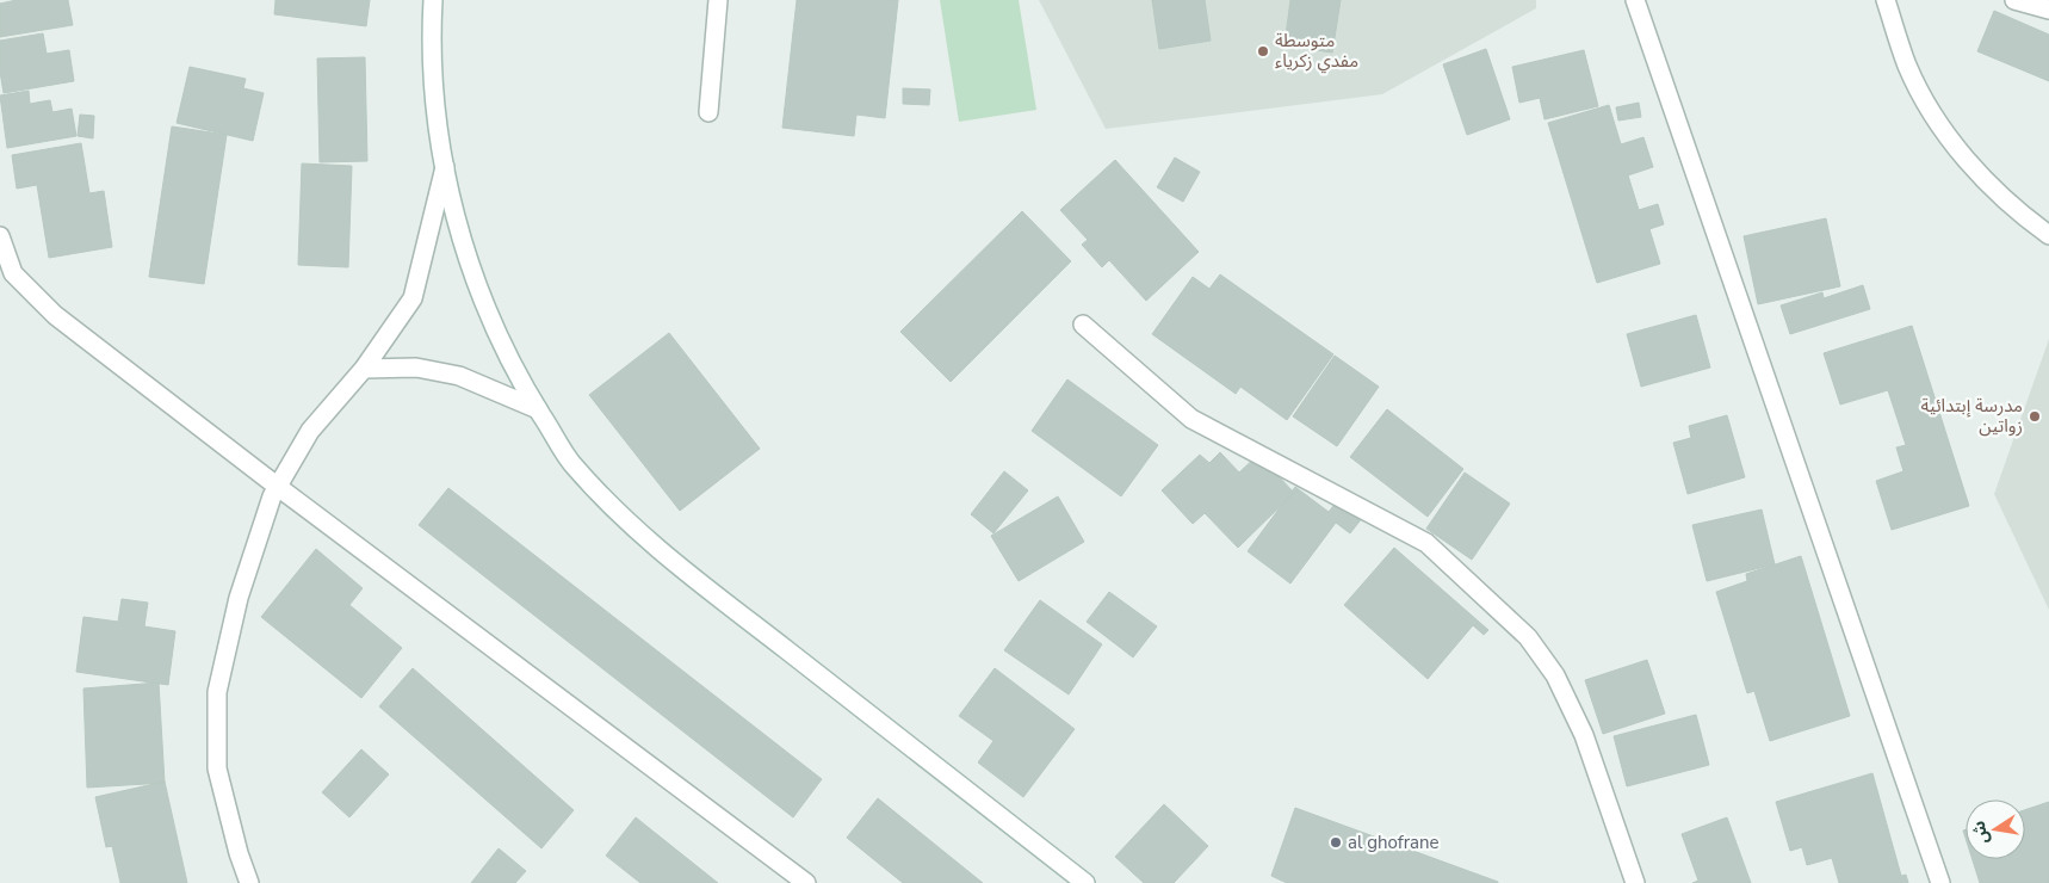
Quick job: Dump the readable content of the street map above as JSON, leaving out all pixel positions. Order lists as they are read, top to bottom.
{
  "places": ["متوسطة مفدي زكرياء", "مدرسة إبتدائية زواتين", "al ghofrane"],
  "north": "left"
}
